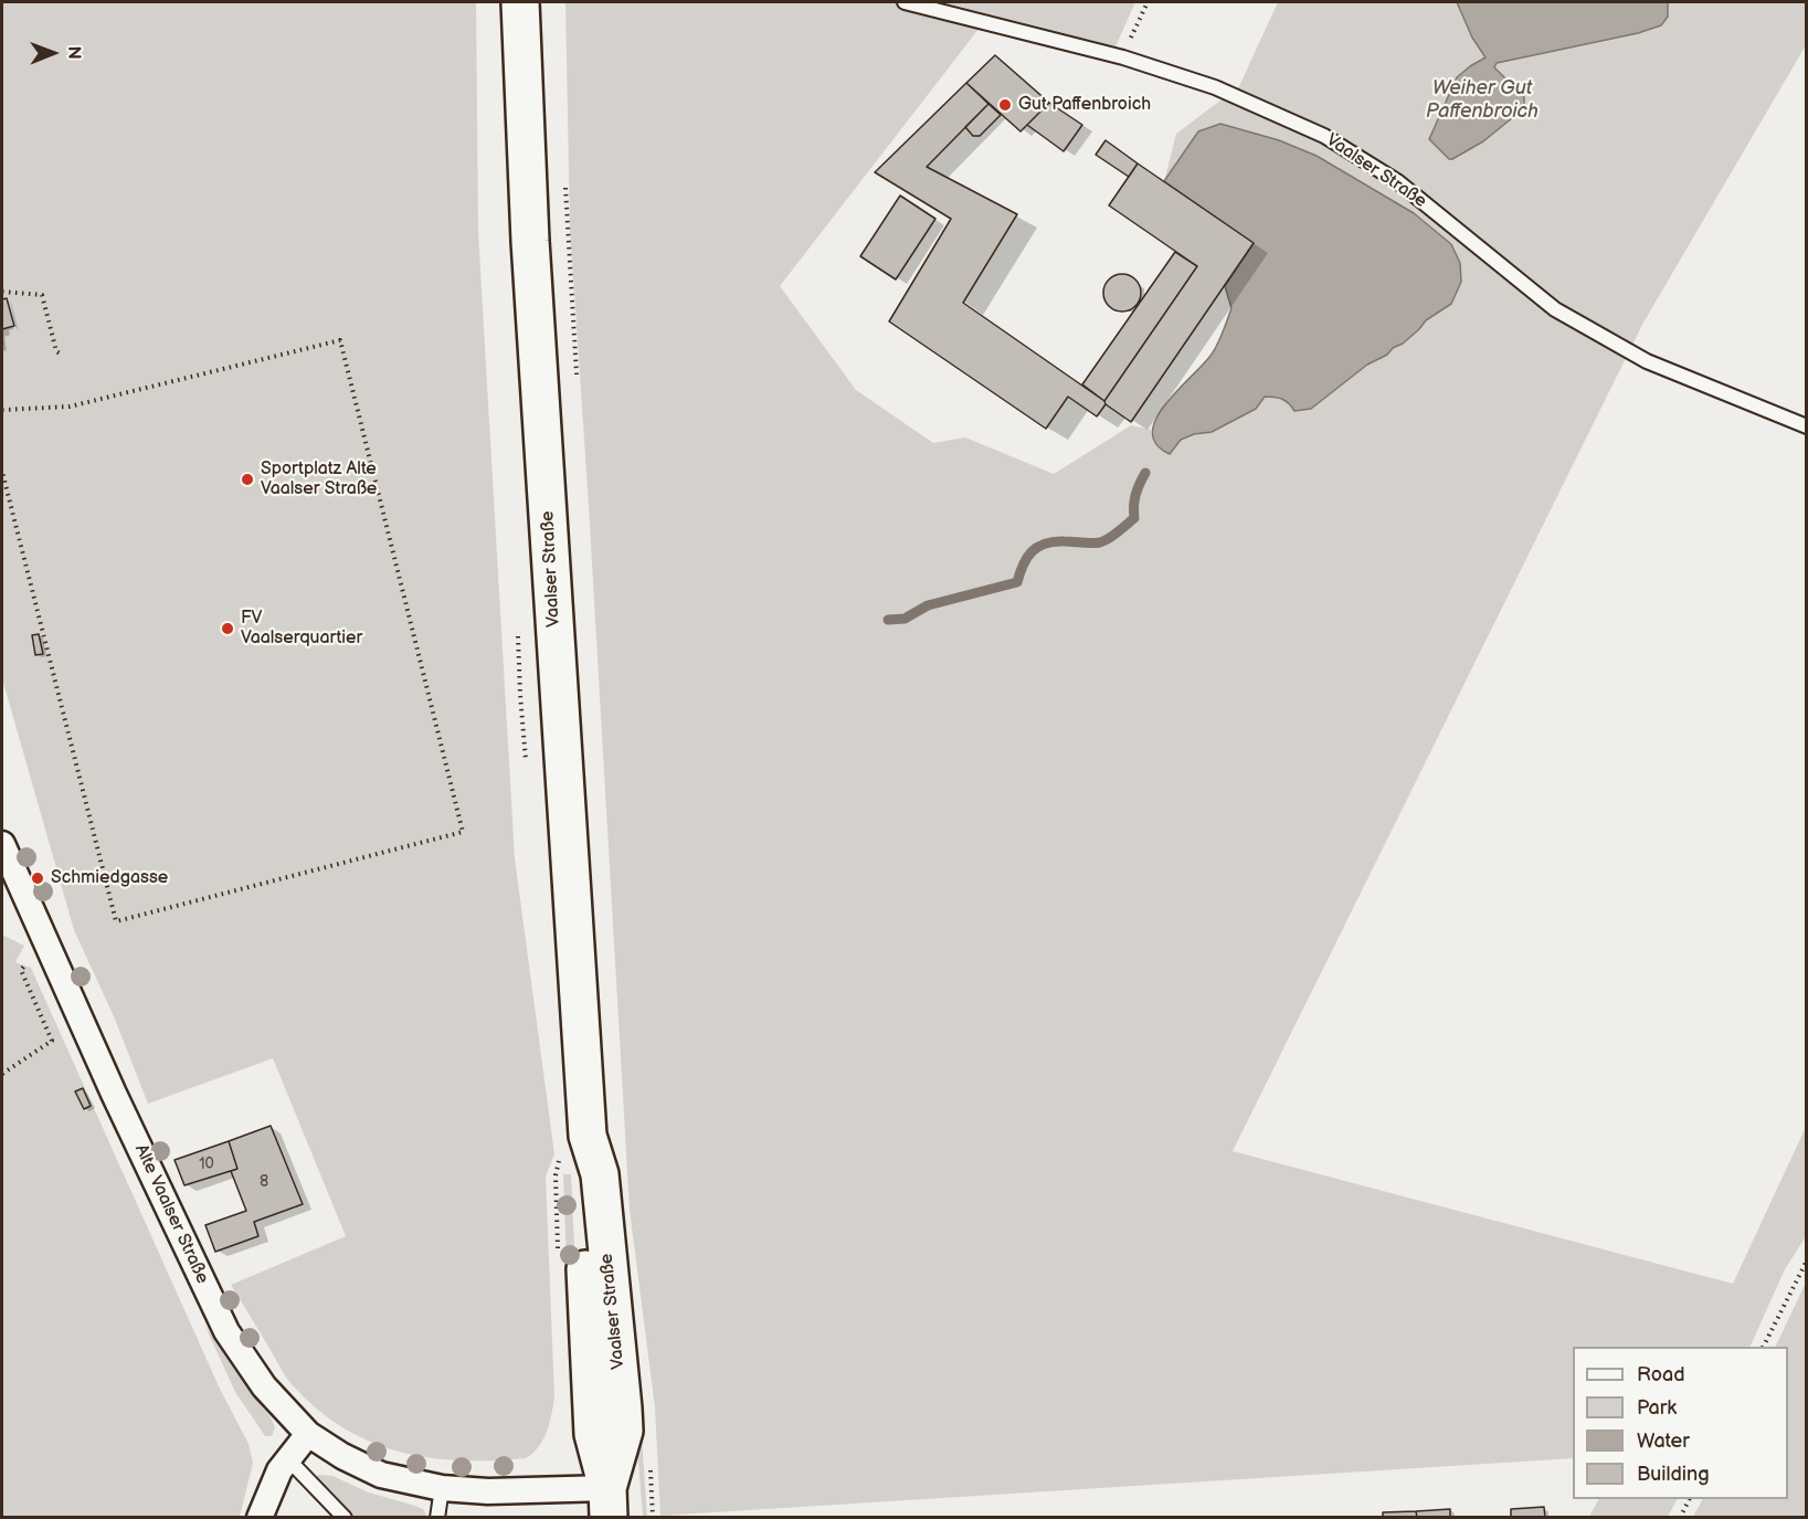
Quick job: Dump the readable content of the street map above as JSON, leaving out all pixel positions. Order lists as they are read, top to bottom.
{
  "streets": {
    "main road": ["Vaalser Straße"],
    "street": ["Alte Vaalser Straße"]
  },
  "crossings": [
    ["Vaalser Straße", "Alte Vaalser Straße"]
  ],
  "water": ["Weiher Gut Paffenbroich"],
  "places": [
    "Gut Paffenbroich",
    "Sportplatz Alte Vaalser Straße",
    "FV Vaalserquartier",
    "Schmiedgasse"
  ],
  "house_numbers": ["10", "8"],
  "legend": [
    "Road",
    "Park",
    "Water",
    "Building"
  ],
  "north": "right"
}
